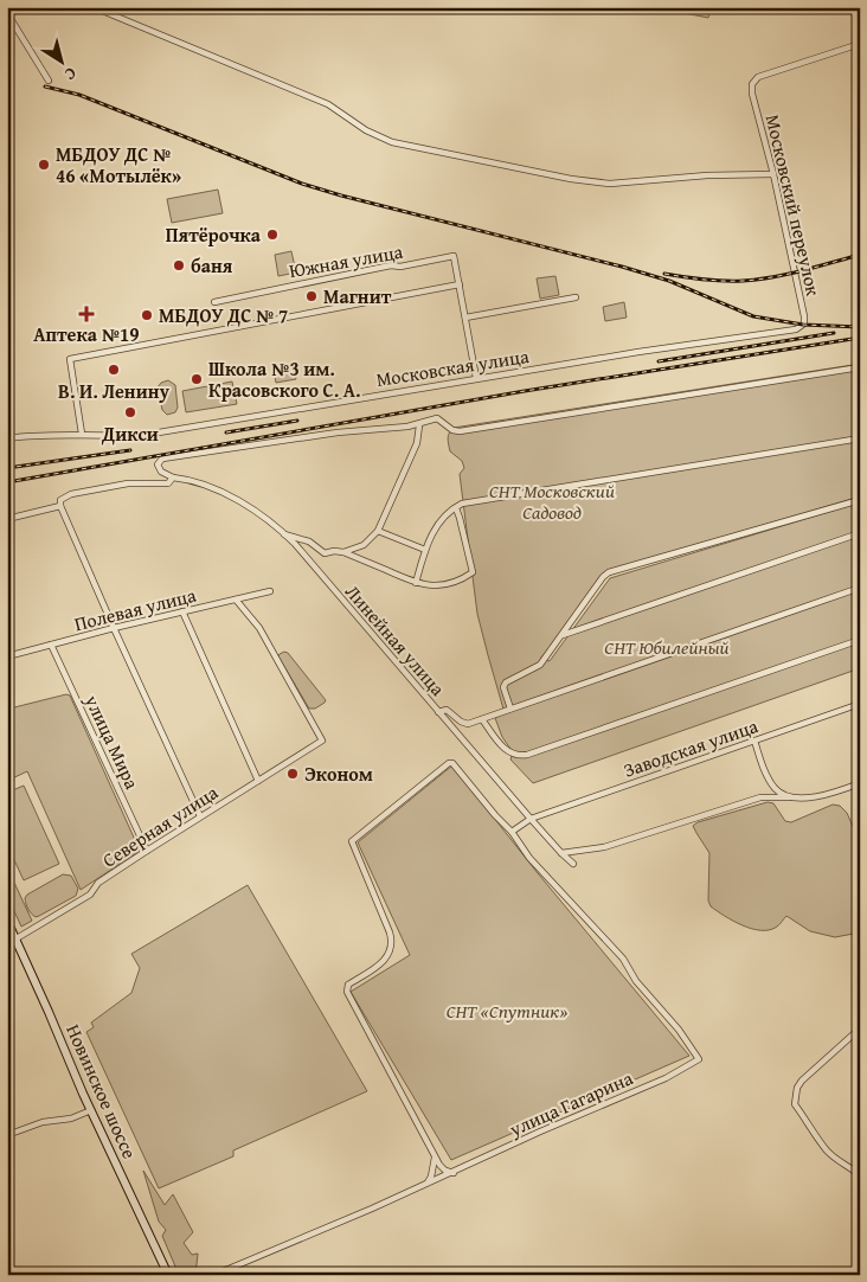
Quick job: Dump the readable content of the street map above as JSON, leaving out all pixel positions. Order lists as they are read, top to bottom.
{
  "streets": {
    "main road": ["Новинское шоссе"],
    "street": [
      "Московский переулок",
      "Южная улица",
      "Московская улица",
      "Полевая улица",
      "Линейная улица",
      "улица Мира",
      "Заводская улица",
      "Северная улица",
      "улица Гагарина"
    ]
  },
  "crossings": [
    ["Московский переулок", "Московская улица"],
    ["Полевая улица", "улица Мира"],
    ["Полевая улица", "Северная улица"],
    ["Линейная улица", "Заводская улица"],
    ["улица Мира", "Северная улица"],
    ["Заводская улица", "улица Гагарина"],
    ["Северная улица", "Новинское шоссе"]
  ],
  "parks": ["СНТ Московский Садовод", "СНТ Юбилейный", "СНТ «Спутник»"],
  "places": {
    "other": [
      "МБДОУ ДC № 46 «Мотылёк»",
      "Пятёрочка",
      "баня",
      "Магнит",
      "МБДОУ ДС № 7",
      "В. И. Ленину",
      "Школа №3 им. Красовского С. А.",
      "Дикси",
      "Эконом"
    ],
    "health": ["Аптека №19"]
  },
  "north": "bottom right"
}
